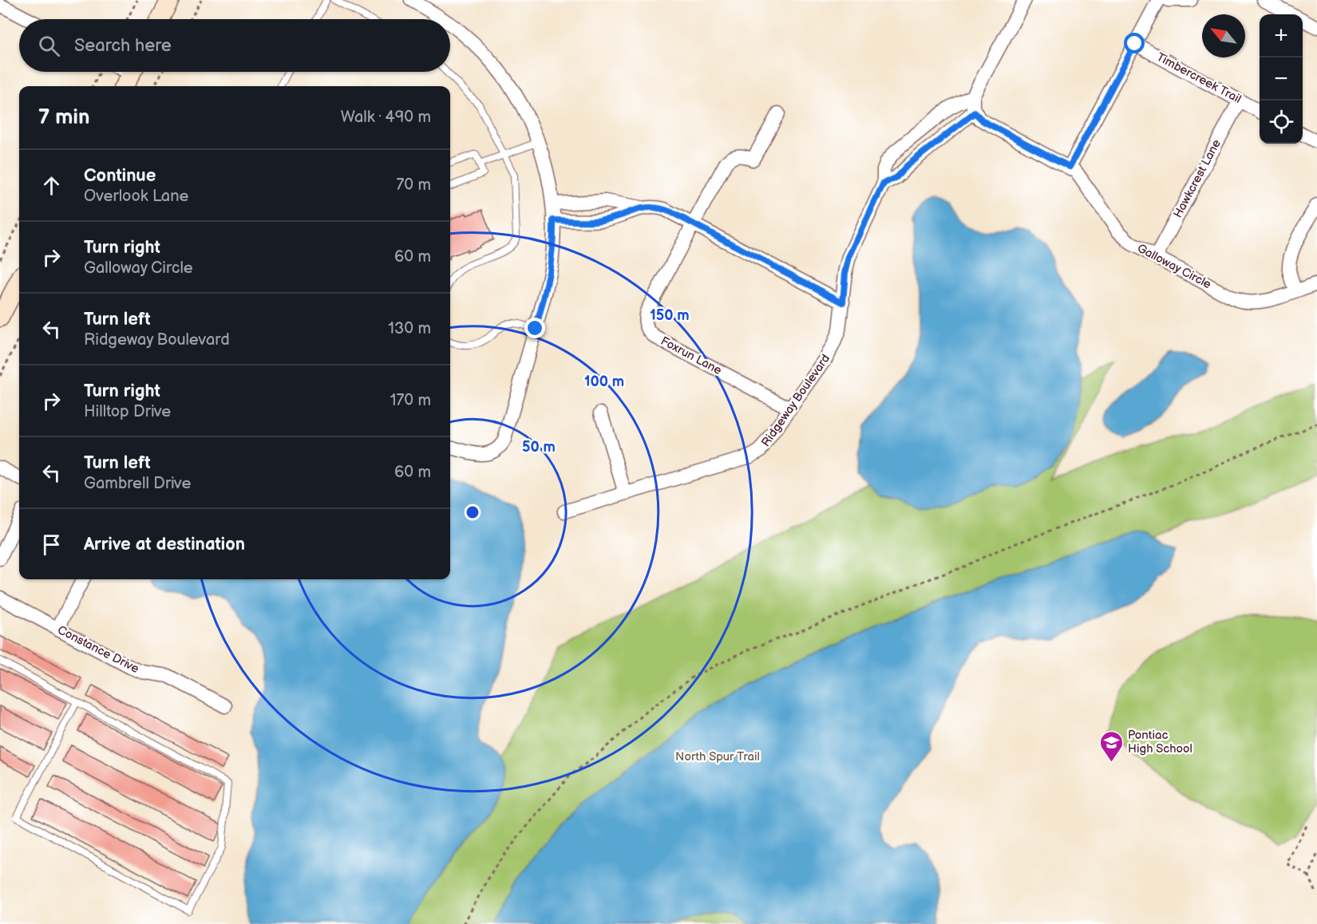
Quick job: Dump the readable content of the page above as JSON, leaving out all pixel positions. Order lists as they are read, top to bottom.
{
  "streets": {
    "street": [
      "Timbercreek Trail",
      "Hawkcrest Lane",
      "Galloway Circle",
      "Foxrun Lane",
      "Ridgeway Boulevard",
      "Constance Drive"
    ]
  },
  "crossings": [
    ["Timbercreek Trail", "Hawkcrest Lane"],
    ["Hawkcrest Lane", "Galloway Circle"],
    ["Foxrun Lane", "Ridgeway Boulevard"]
  ],
  "parks": ["North Spur Trail"],
  "places": {
    "school or university": ["Pontiac High School"]
  },
  "north": "top left",
  "page": {
    "map_buttons": ["+", "−"],
    "search": "Search here",
    "heading": ["7 min", "Walk · 490 m"],
    "list": [
      ["Continue", "Overlook Lane", "70 m"],
      ["Turn right", "Galloway Circle", "60 m"],
      ["Turn left", "Ridgeway Boulevard", "130 m"],
      ["Turn right", "Hilltop Drive", "170 m"],
      ["Turn left", "Gambrell Drive", "60 m"],
      "Arrive at destination"
    ]
  },
  "rings": ["150 m", "100 m", "50 m"]
}
